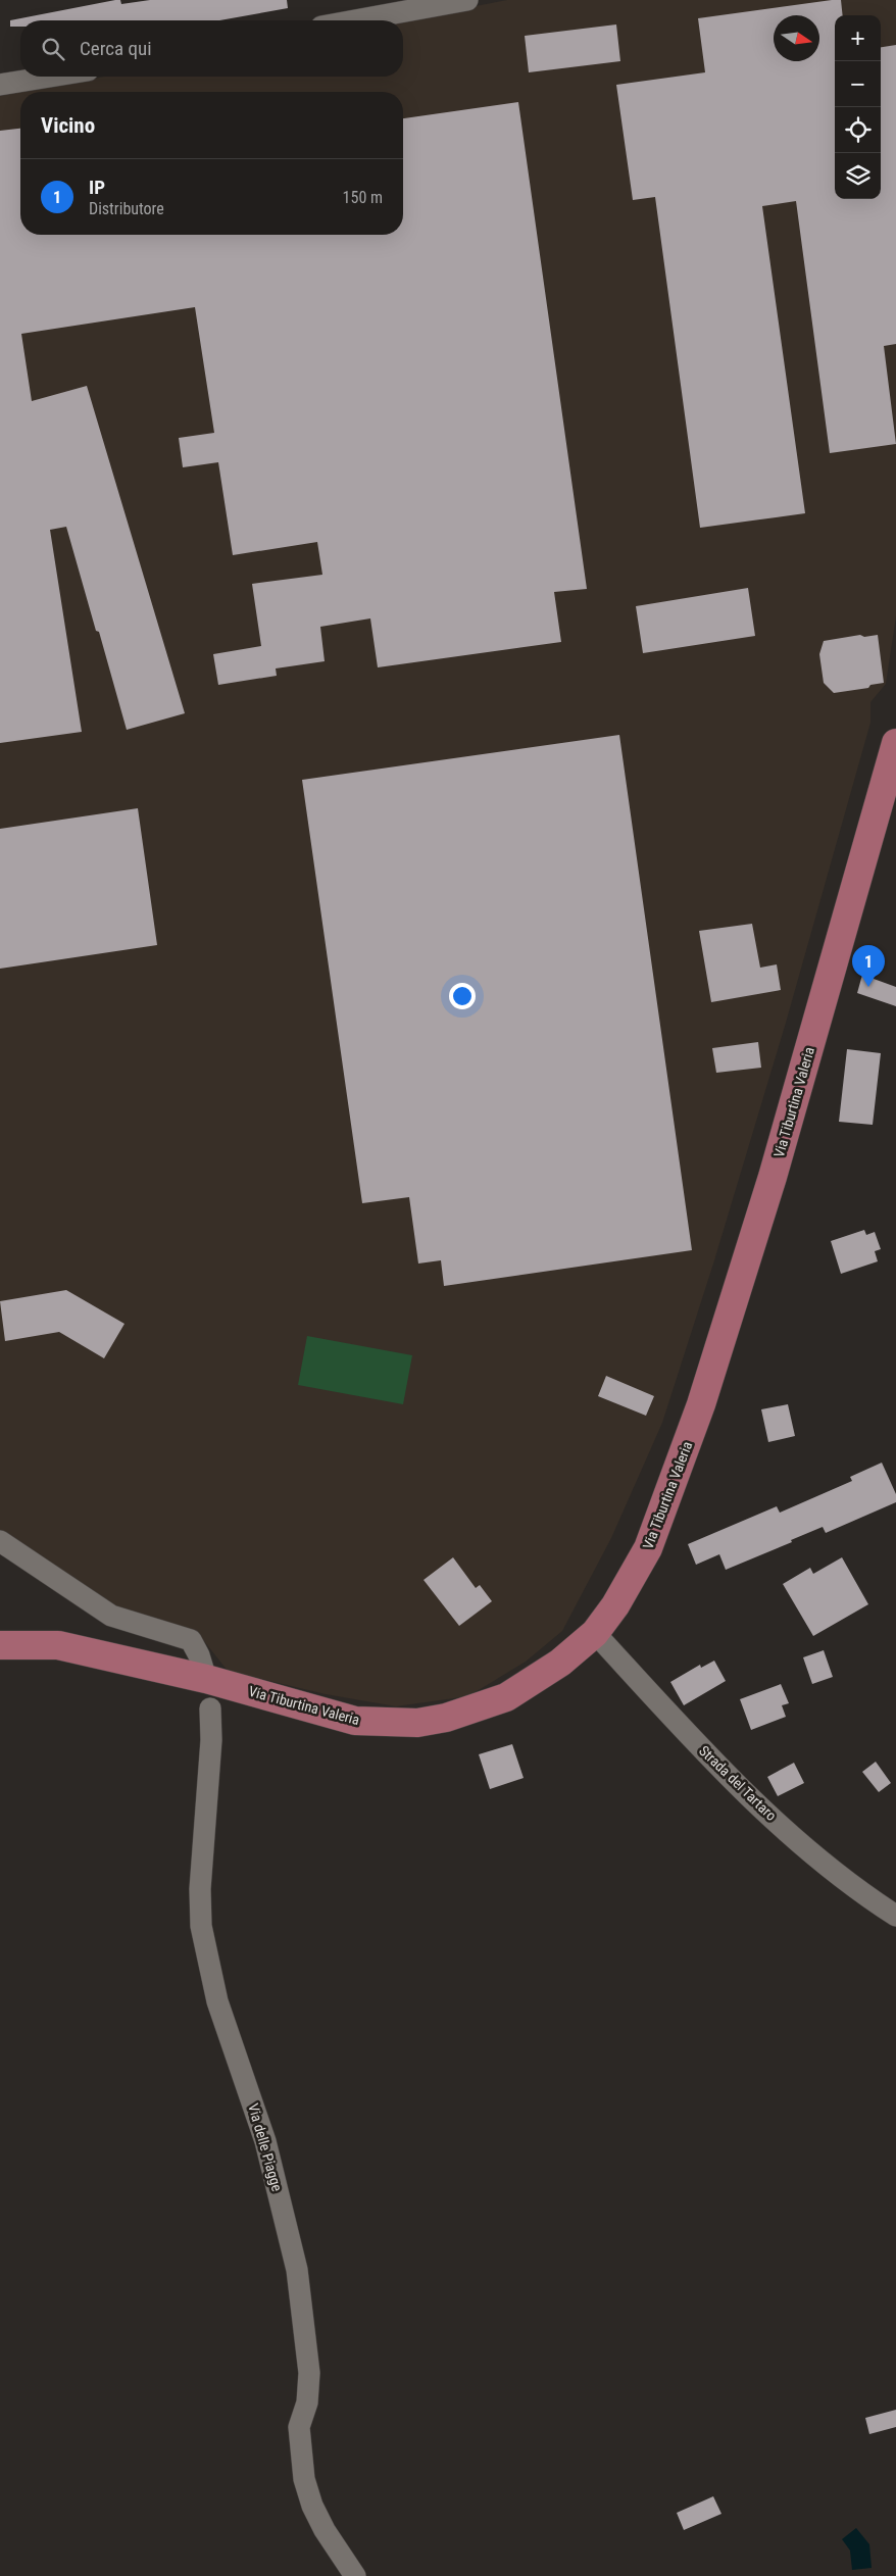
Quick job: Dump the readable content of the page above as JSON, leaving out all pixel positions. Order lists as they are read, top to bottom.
{
  "streets": {
    "main road": ["Via Tiburtina Valeria"],
    "street": ["Strada del Tartaro", "Via delle Piagge"]
  },
  "crossings": [
    ["Via Tiburtina Valeria", "Strada del Tartaro"]
  ],
  "north": "right",
  "page": {
    "map_buttons": ["+", "−"],
    "search": "Cerca qui",
    "heading": "Vicino",
    "list": [
      {
        "mark": "1",
        "name": "IP",
        "note": "Distributore",
        "value": "150 m"
      }
    ],
    "pins": "1"
  }
}
